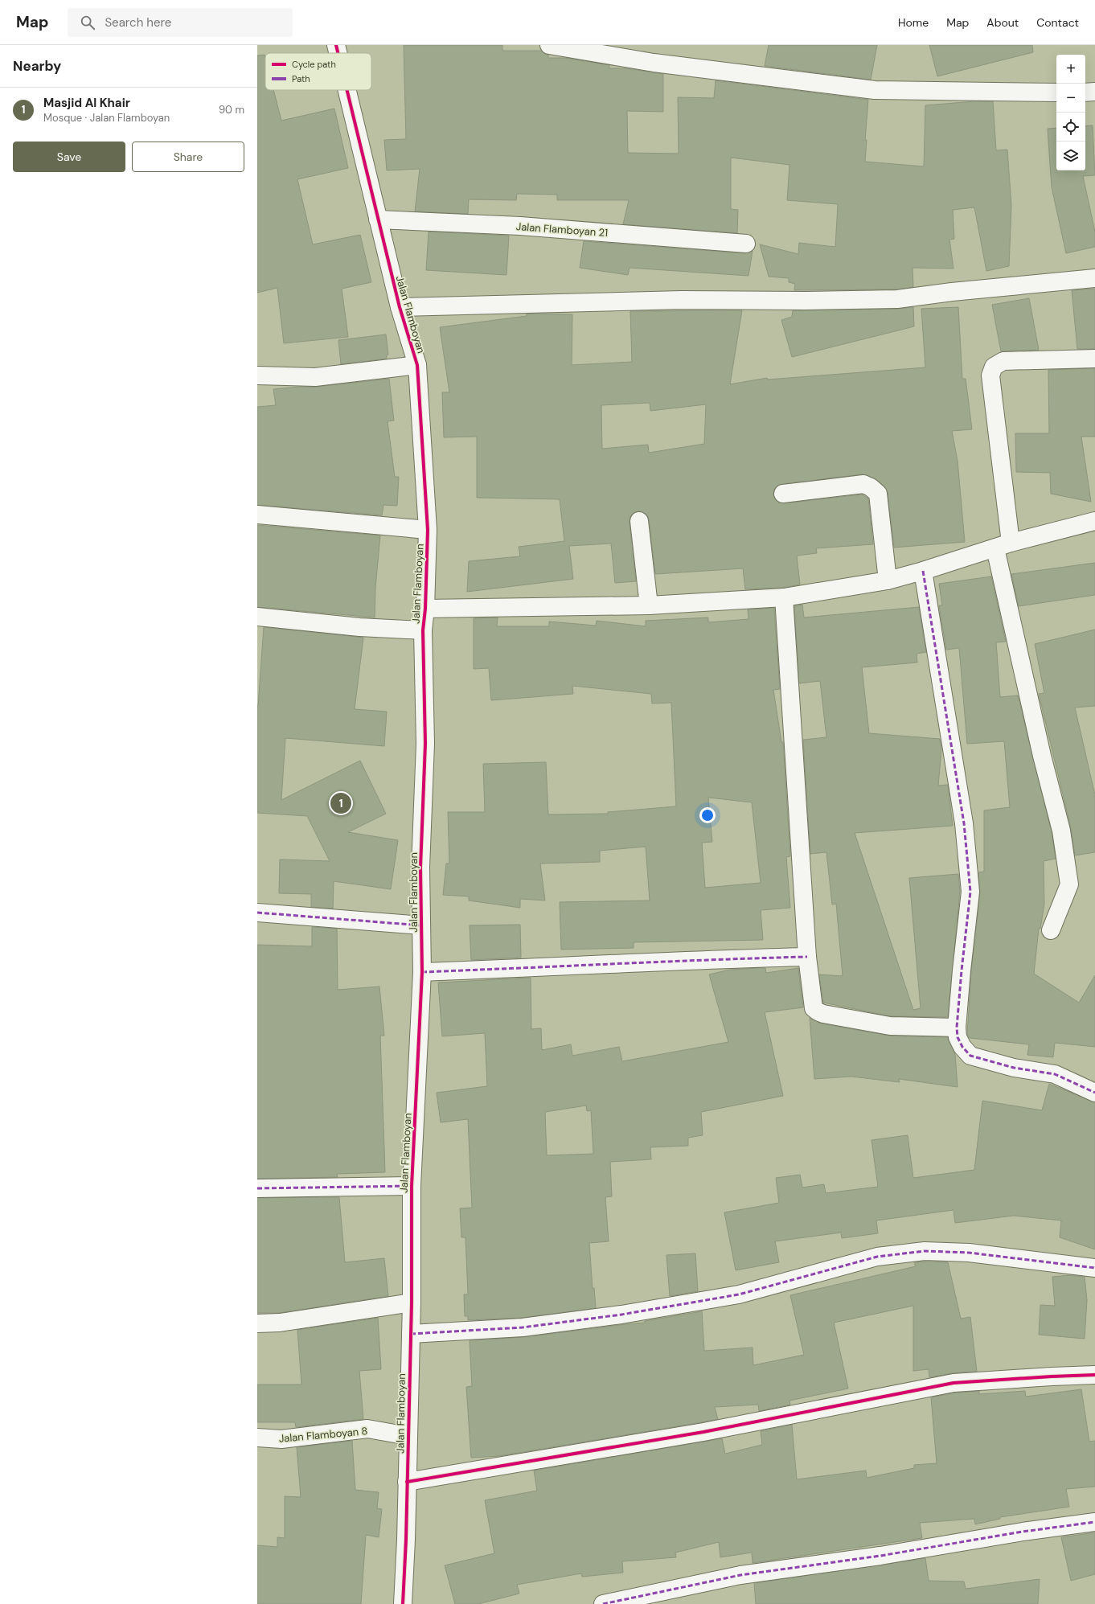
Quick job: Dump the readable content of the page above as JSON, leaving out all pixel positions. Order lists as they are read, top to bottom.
{
  "streets": {
    "street": ["Jalan Flamboyan 21", "Jalan Flamboyan", "Jalan Flamboyan 8"]
  },
  "crossings": [
    ["Jalan Flamboyan 21", "Jalan Flamboyan"],
    ["Jalan Flamboyan", "Jalan Flamboyan 8"]
  ],
  "legend": ["Cycle path", "Path"],
  "page": {
    "header": "Map",
    "search": "Search here",
    "nav": [
      "Home",
      "Map",
      "About",
      "Contact"
    ],
    "heading": "Nearby",
    "map_buttons": ["+", "−"],
    "list": [
      {
        "mark": "1",
        "name": "Masjid Al Khair",
        "note": "Mosque · Jalan Flamboyan",
        "value": "90 m"
      }
    ],
    "buttons": ["Save", "Share"],
    "pins": "1"
  }
}
